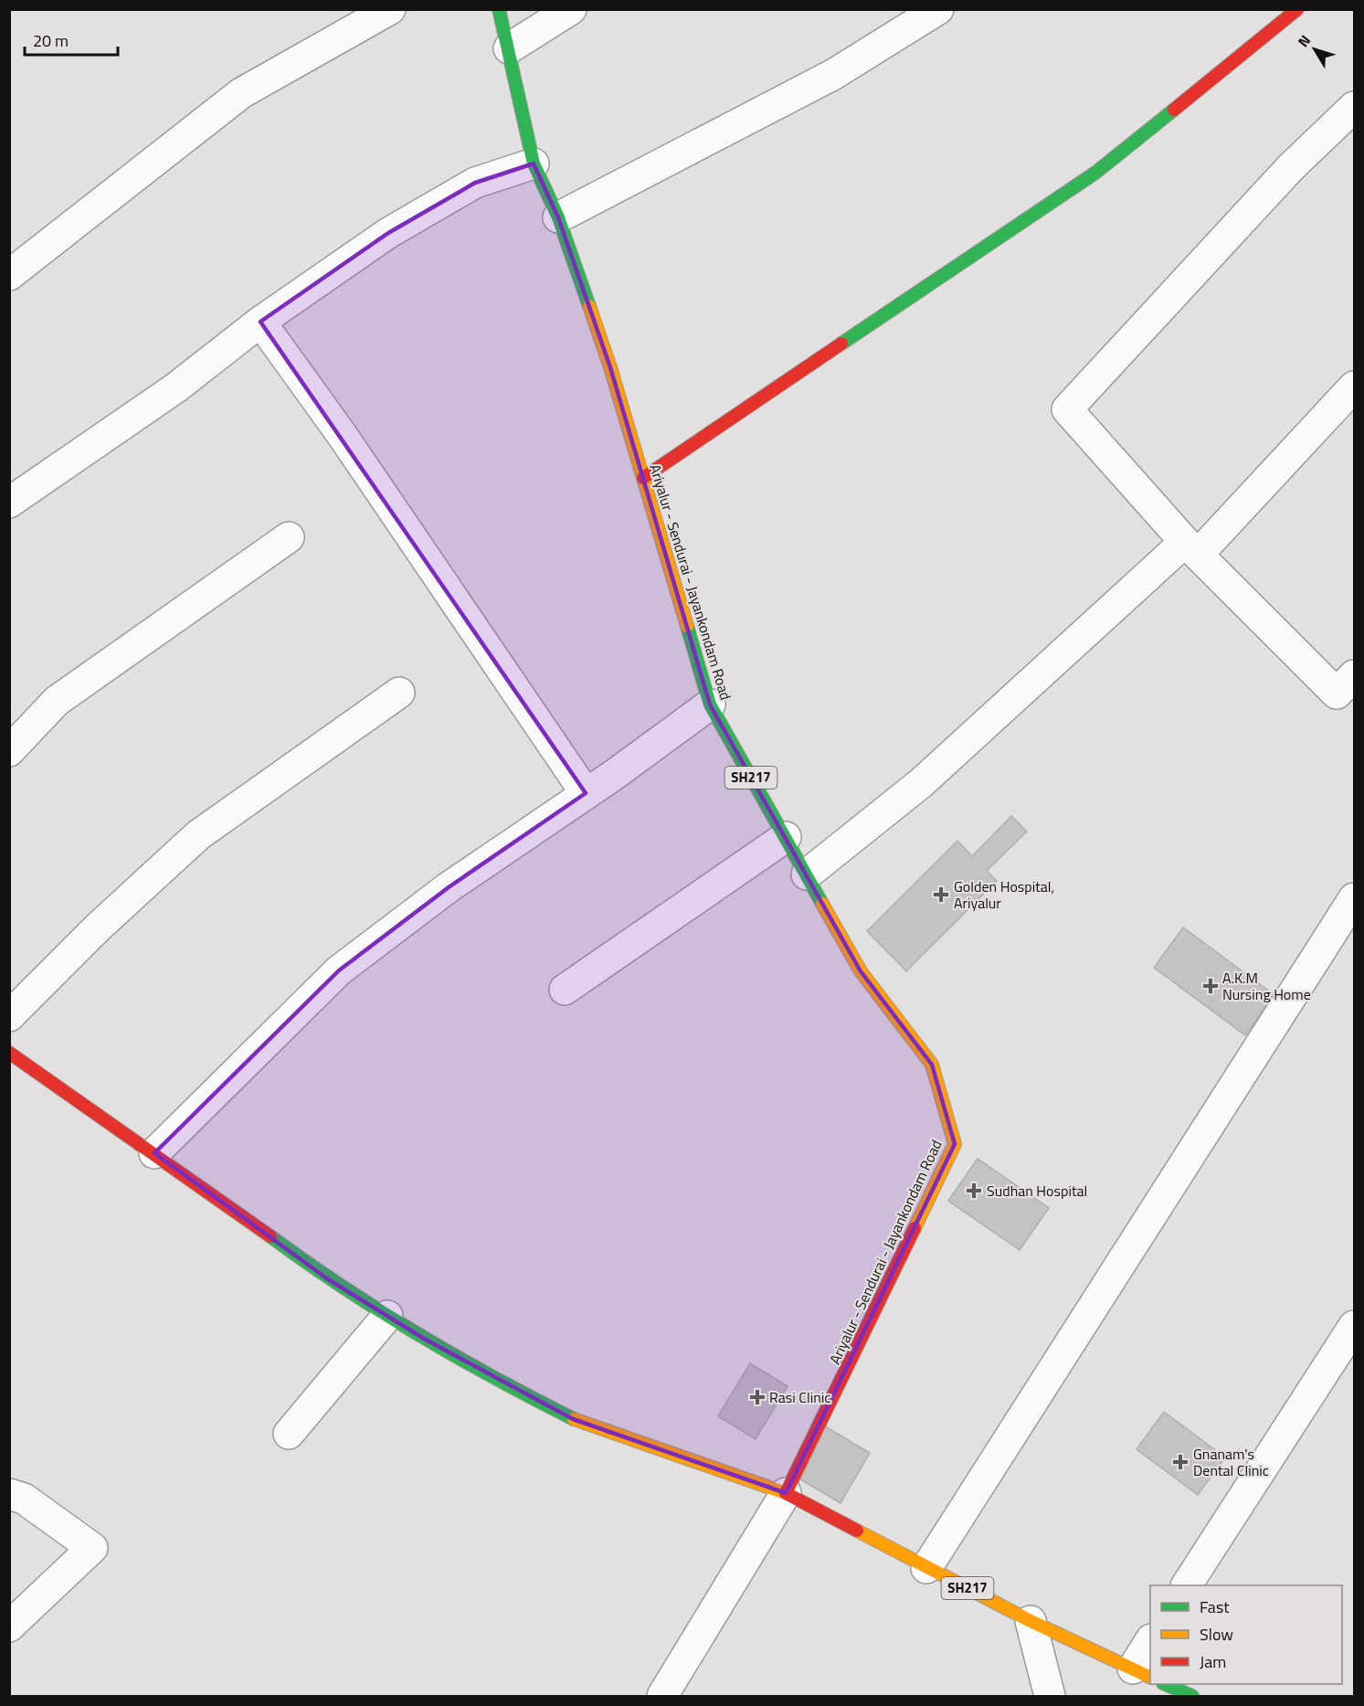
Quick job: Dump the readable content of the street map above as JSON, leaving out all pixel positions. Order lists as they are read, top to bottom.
{
  "streets": {
    "main road": ["Ariyalur - Sendurai - Jayankondam Road", "SH217"]
  },
  "crossings": [
    ["Ariyalur - Sendurai - Jayankondam Road", "SH217"]
  ],
  "places": {
    "health": [
      "Golden Hospital, Ariyalur",
      "A.K.M Nursing Home",
      "Sudhan Hospital",
      "Rasi Clinic",
      "Gnanam's Dental Clinic"
    ]
  },
  "legend": ["Fast", "Slow", "Jam"],
  "scale_bar": "20 m",
  "north": "top left"
}
